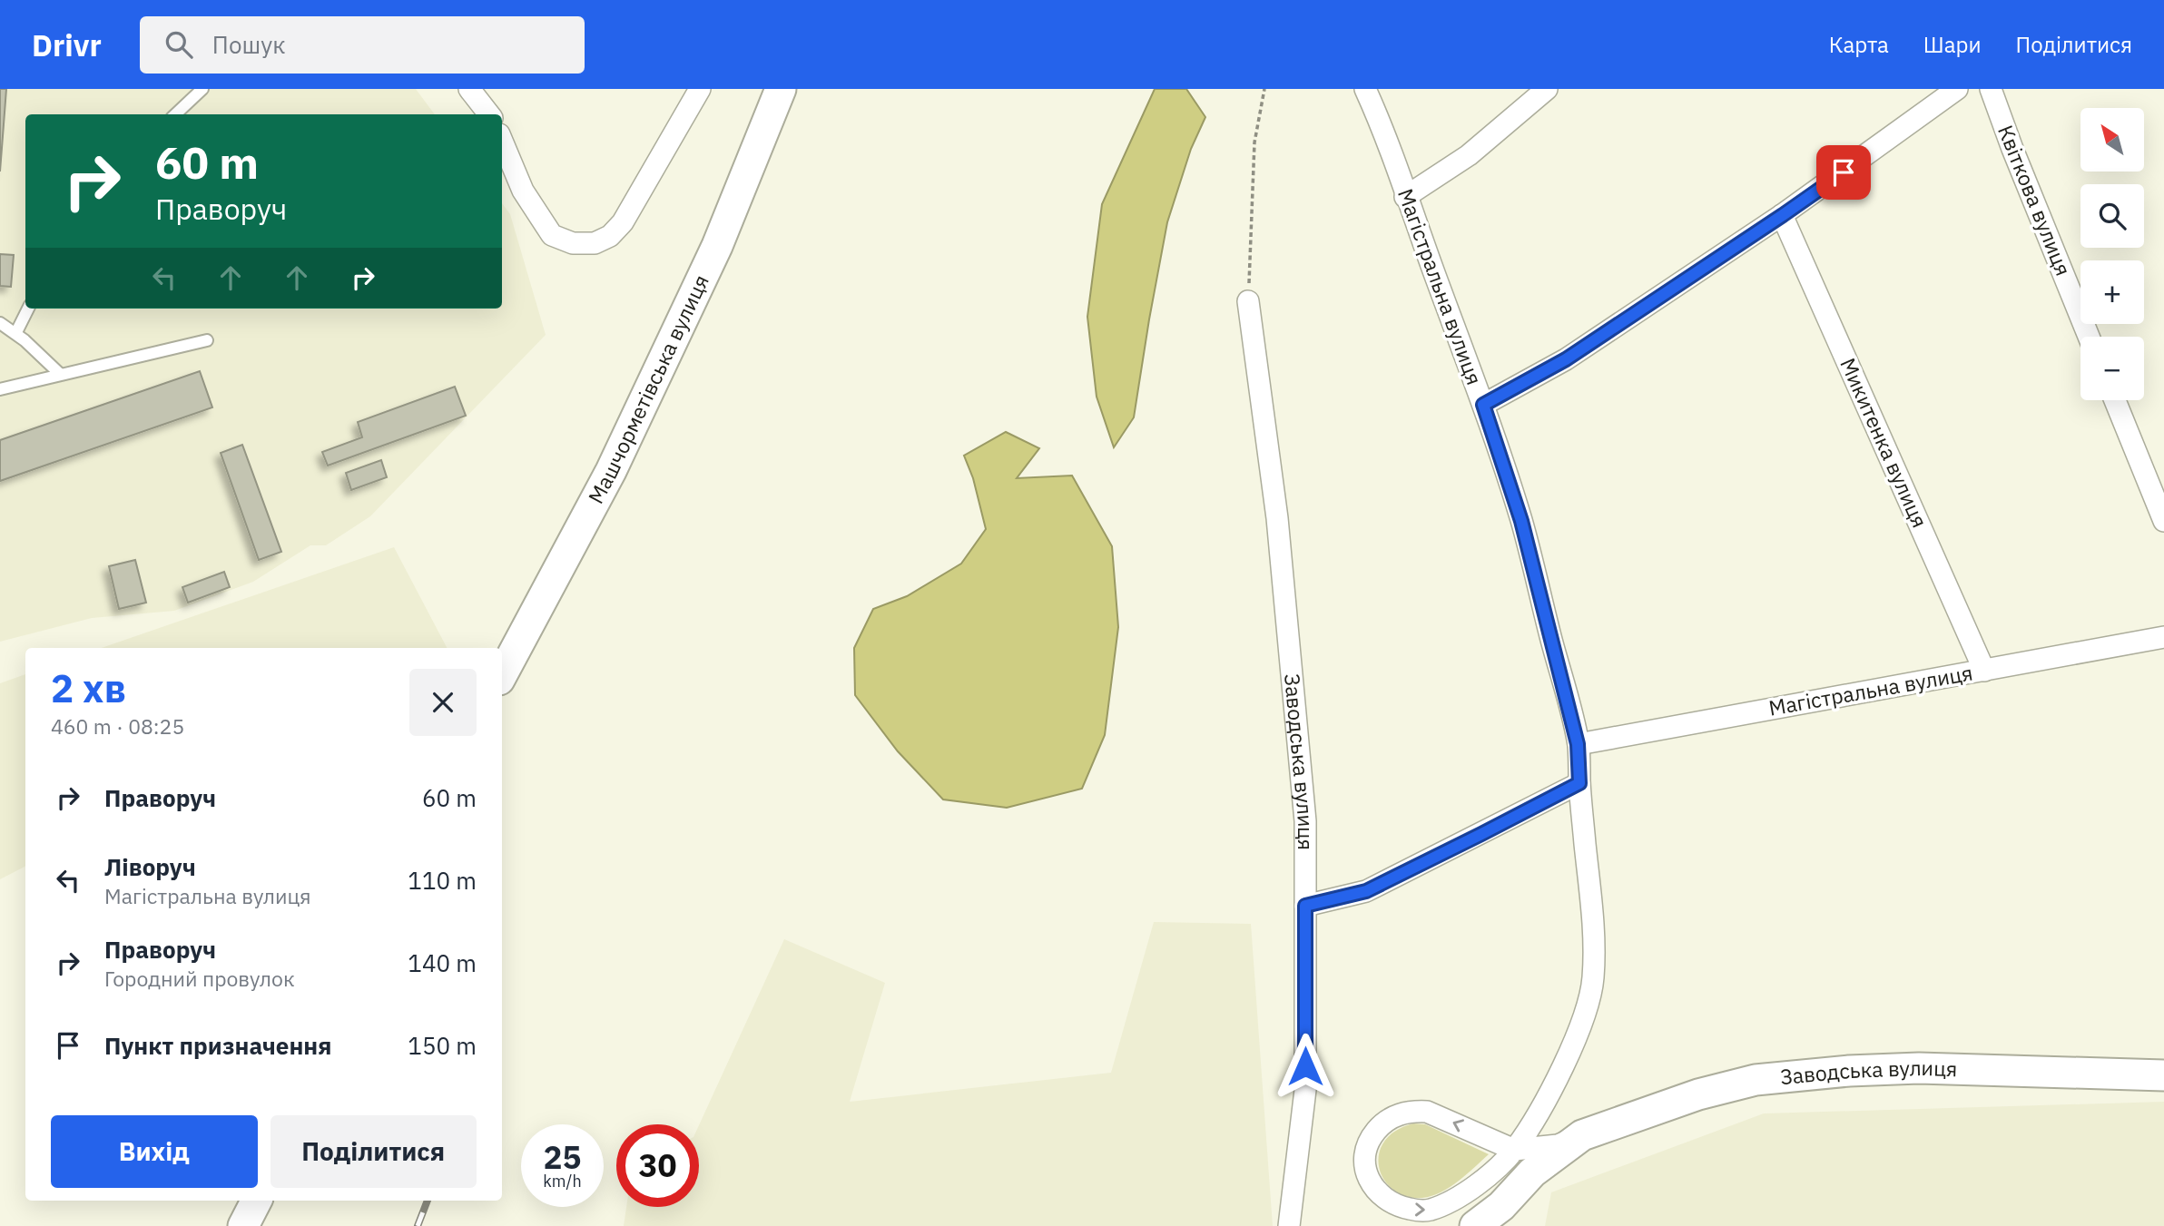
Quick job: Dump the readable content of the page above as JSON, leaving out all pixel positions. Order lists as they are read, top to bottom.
{
  "streets": {
    "street": [
      "Квіткова вулиця",
      "Магістральна вулиця",
      "Машчорметівська вулиця",
      "Микитенка вулиця",
      "Заводська вулиця"
    ]
  },
  "crossings": [
    ["Магістральна вулиця", "Микитенка вулиця"],
    ["Магістральна вулиця", "Заводська вулиця"]
  ],
  "north": "top left",
  "page": {
    "header": "Drivr",
    "search": "Пошук",
    "nav": ["Карта", "Шари", "Поділитися"],
    "map_buttons": ["+", "−"],
    "turn": ["60 m", "Праворуч"],
    "heading": ["2 хв", "460 m · 08:25"],
    "list": [
      {
        "name": "Праворуч",
        "value": "60 m"
      },
      {
        "name": "Ліворуч",
        "note": "Магістральна вулиця",
        "value": "110 m"
      },
      {
        "name": "Праворуч",
        "note": "Городний провулок",
        "value": "140 m"
      },
      {
        "name": "Пункт призначення",
        "value": "150 m"
      }
    ],
    "buttons": ["Вихід", "Поділитися"],
    "speed": "25 km/h",
    "limit": "30"
  }
}
